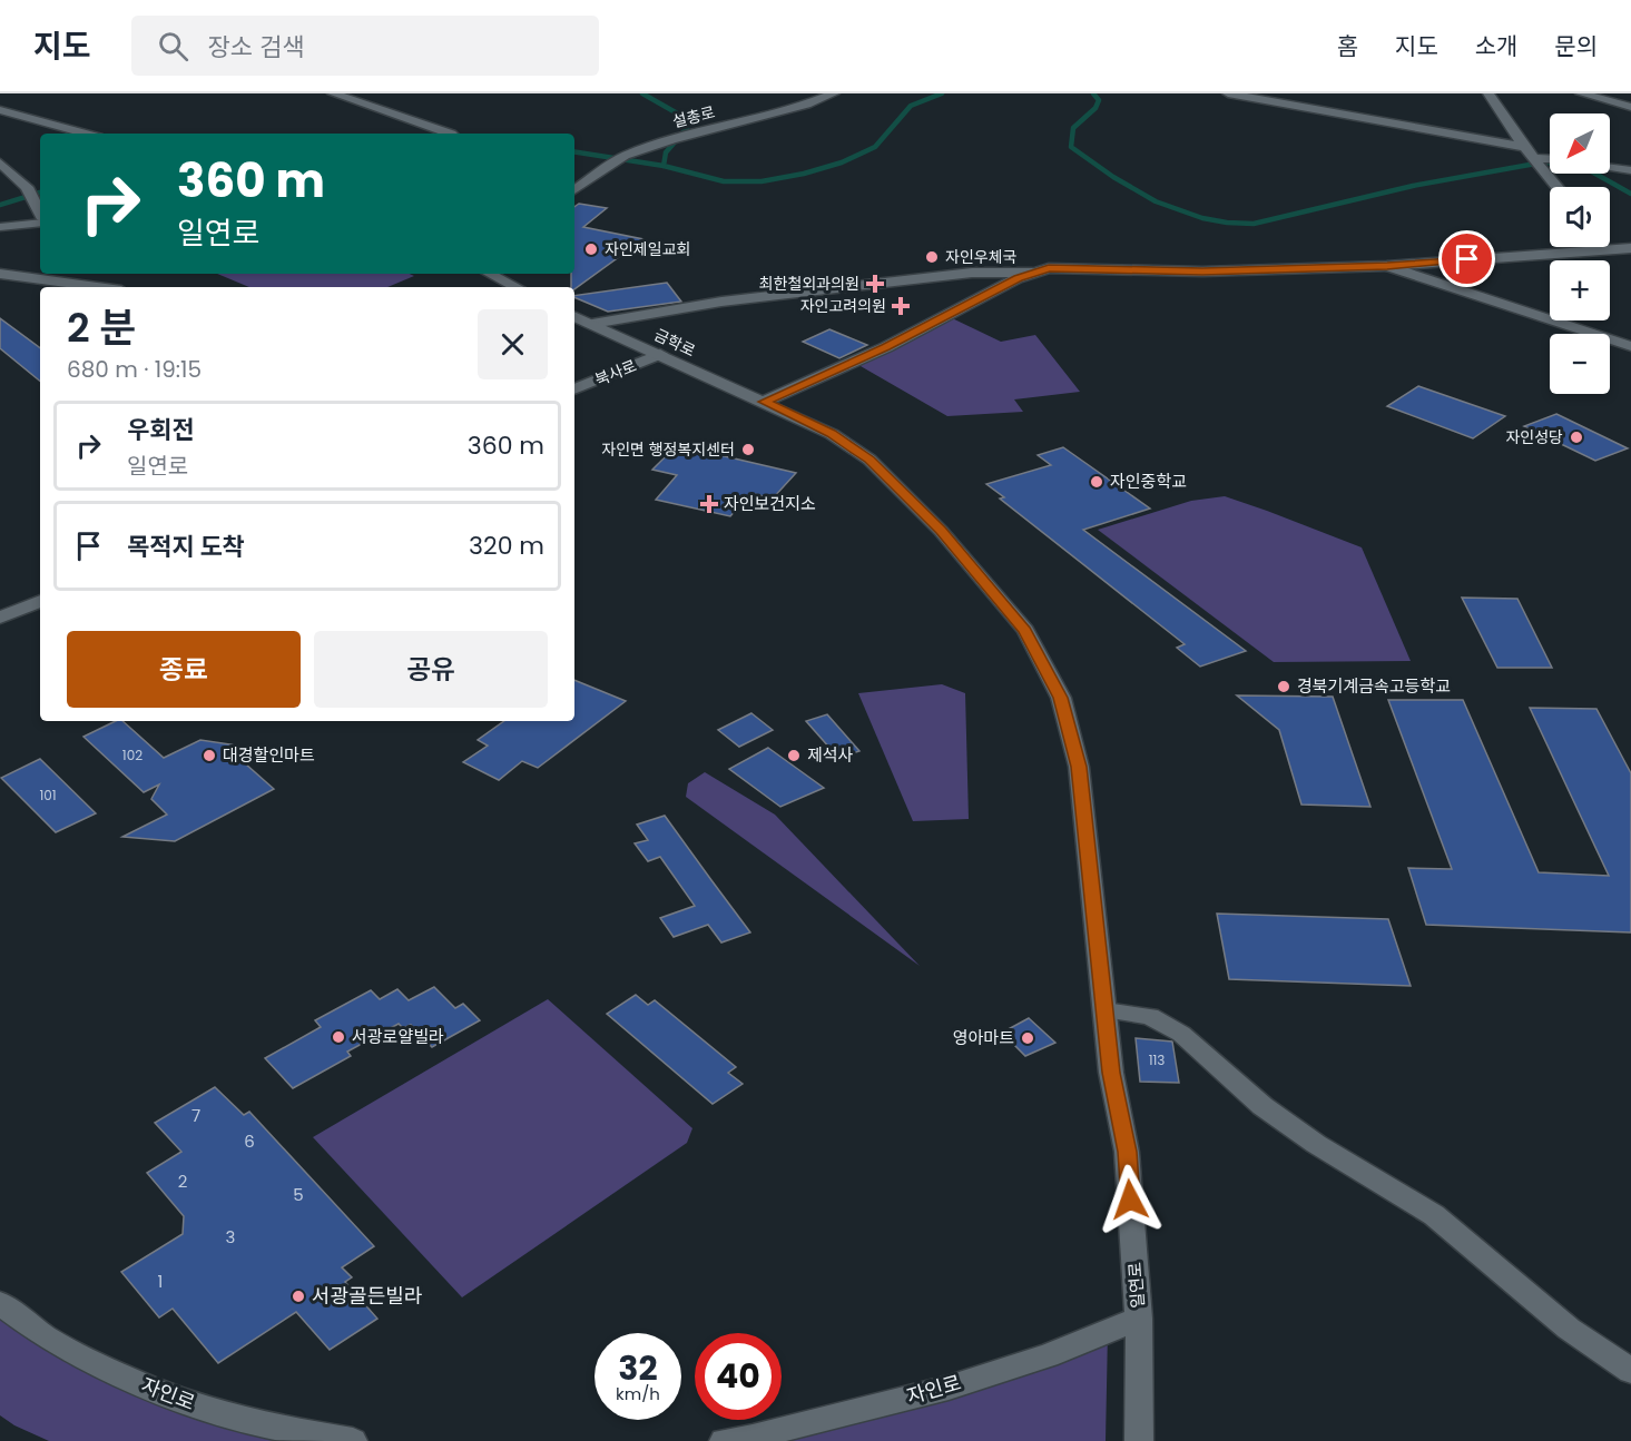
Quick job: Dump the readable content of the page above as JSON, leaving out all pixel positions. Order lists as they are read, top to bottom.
{
  "streets": {
    "street": [
      "설총로",
      "금학로",
      "북사로",
      "일연로",
      "자인로"
    ]
  },
  "crossings": [
    ["금학로", "북사로"],
    ["금학로", "일연로"],
    ["일연로", "자인로"]
  ],
  "places": {
    "other": [
      "자인제일교회",
      "자인우체국",
      "자인성당",
      "자인면 행정복지센터",
      "자인중학교",
      "경북기계금속고등학교",
      "대경할인마트",
      "제석사",
      "서광로얄빌라",
      "영아마트",
      "서광골든빌라"
    ],
    "health": ["최한철외과의원", "자인고려의원", "자인보건지소"]
  },
  "house_numbers": [
    "102",
    "101",
    "113",
    "7",
    "6",
    "2",
    "5",
    "3",
    "1"
  ],
  "north": "bottom left",
  "page": {
    "header": "지도",
    "search": "장소 검색",
    "nav": [
      "홈",
      "지도",
      "소개",
      "문의"
    ],
    "map_buttons": ["+", "−"],
    "turn": ["360 m", "일연로"],
    "heading": ["2 분", "680 m · 19:15"],
    "list": [
      {
        "name": "우회전",
        "note": "일연로",
        "value": "360 m"
      },
      {
        "name": "목적지 도착",
        "value": "320 m"
      }
    ],
    "buttons": ["종료", "공유"],
    "speed": "32 km/h",
    "limit": "40"
  }
}
